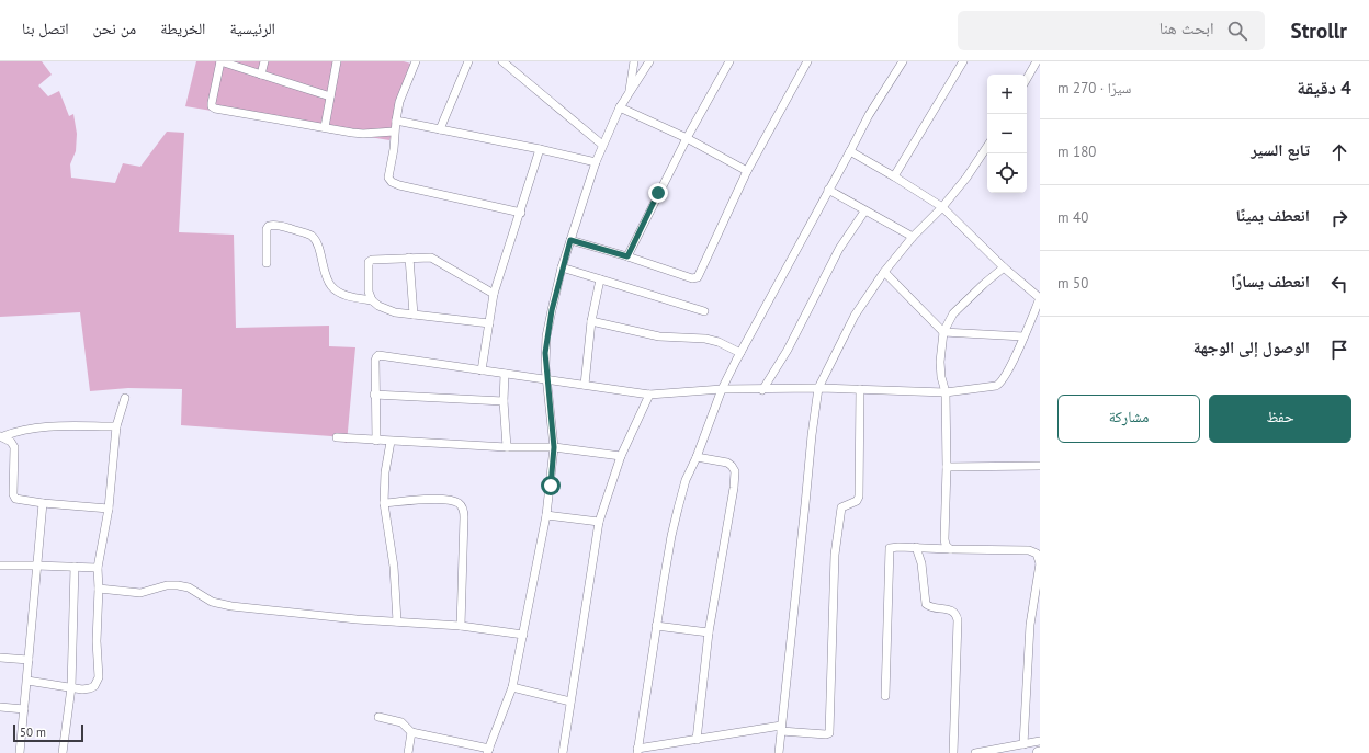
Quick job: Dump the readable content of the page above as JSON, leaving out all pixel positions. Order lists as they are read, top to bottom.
{
  "scale_bar": "50 m",
  "page": {
    "header": "Strollr",
    "search": "ابحث هنا",
    "nav": [
      "الرئيسية",
      "الخريطة",
      "من نحن",
      "اتصل بنا"
    ],
    "heading": ["4 دقيقة", "سيرًا · 270 m"],
    "map_buttons": ["+", "−"],
    "list": [
      ["تابع السير", "180 m"],
      ["انعطف يمينًا", "40 m"],
      ["انعطف يسارًا", "50 m"],
      "الوصول إلى الوجهة"
    ],
    "buttons": ["حفظ", "مشاركة"],
    "scale": "50 m"
  }
}
